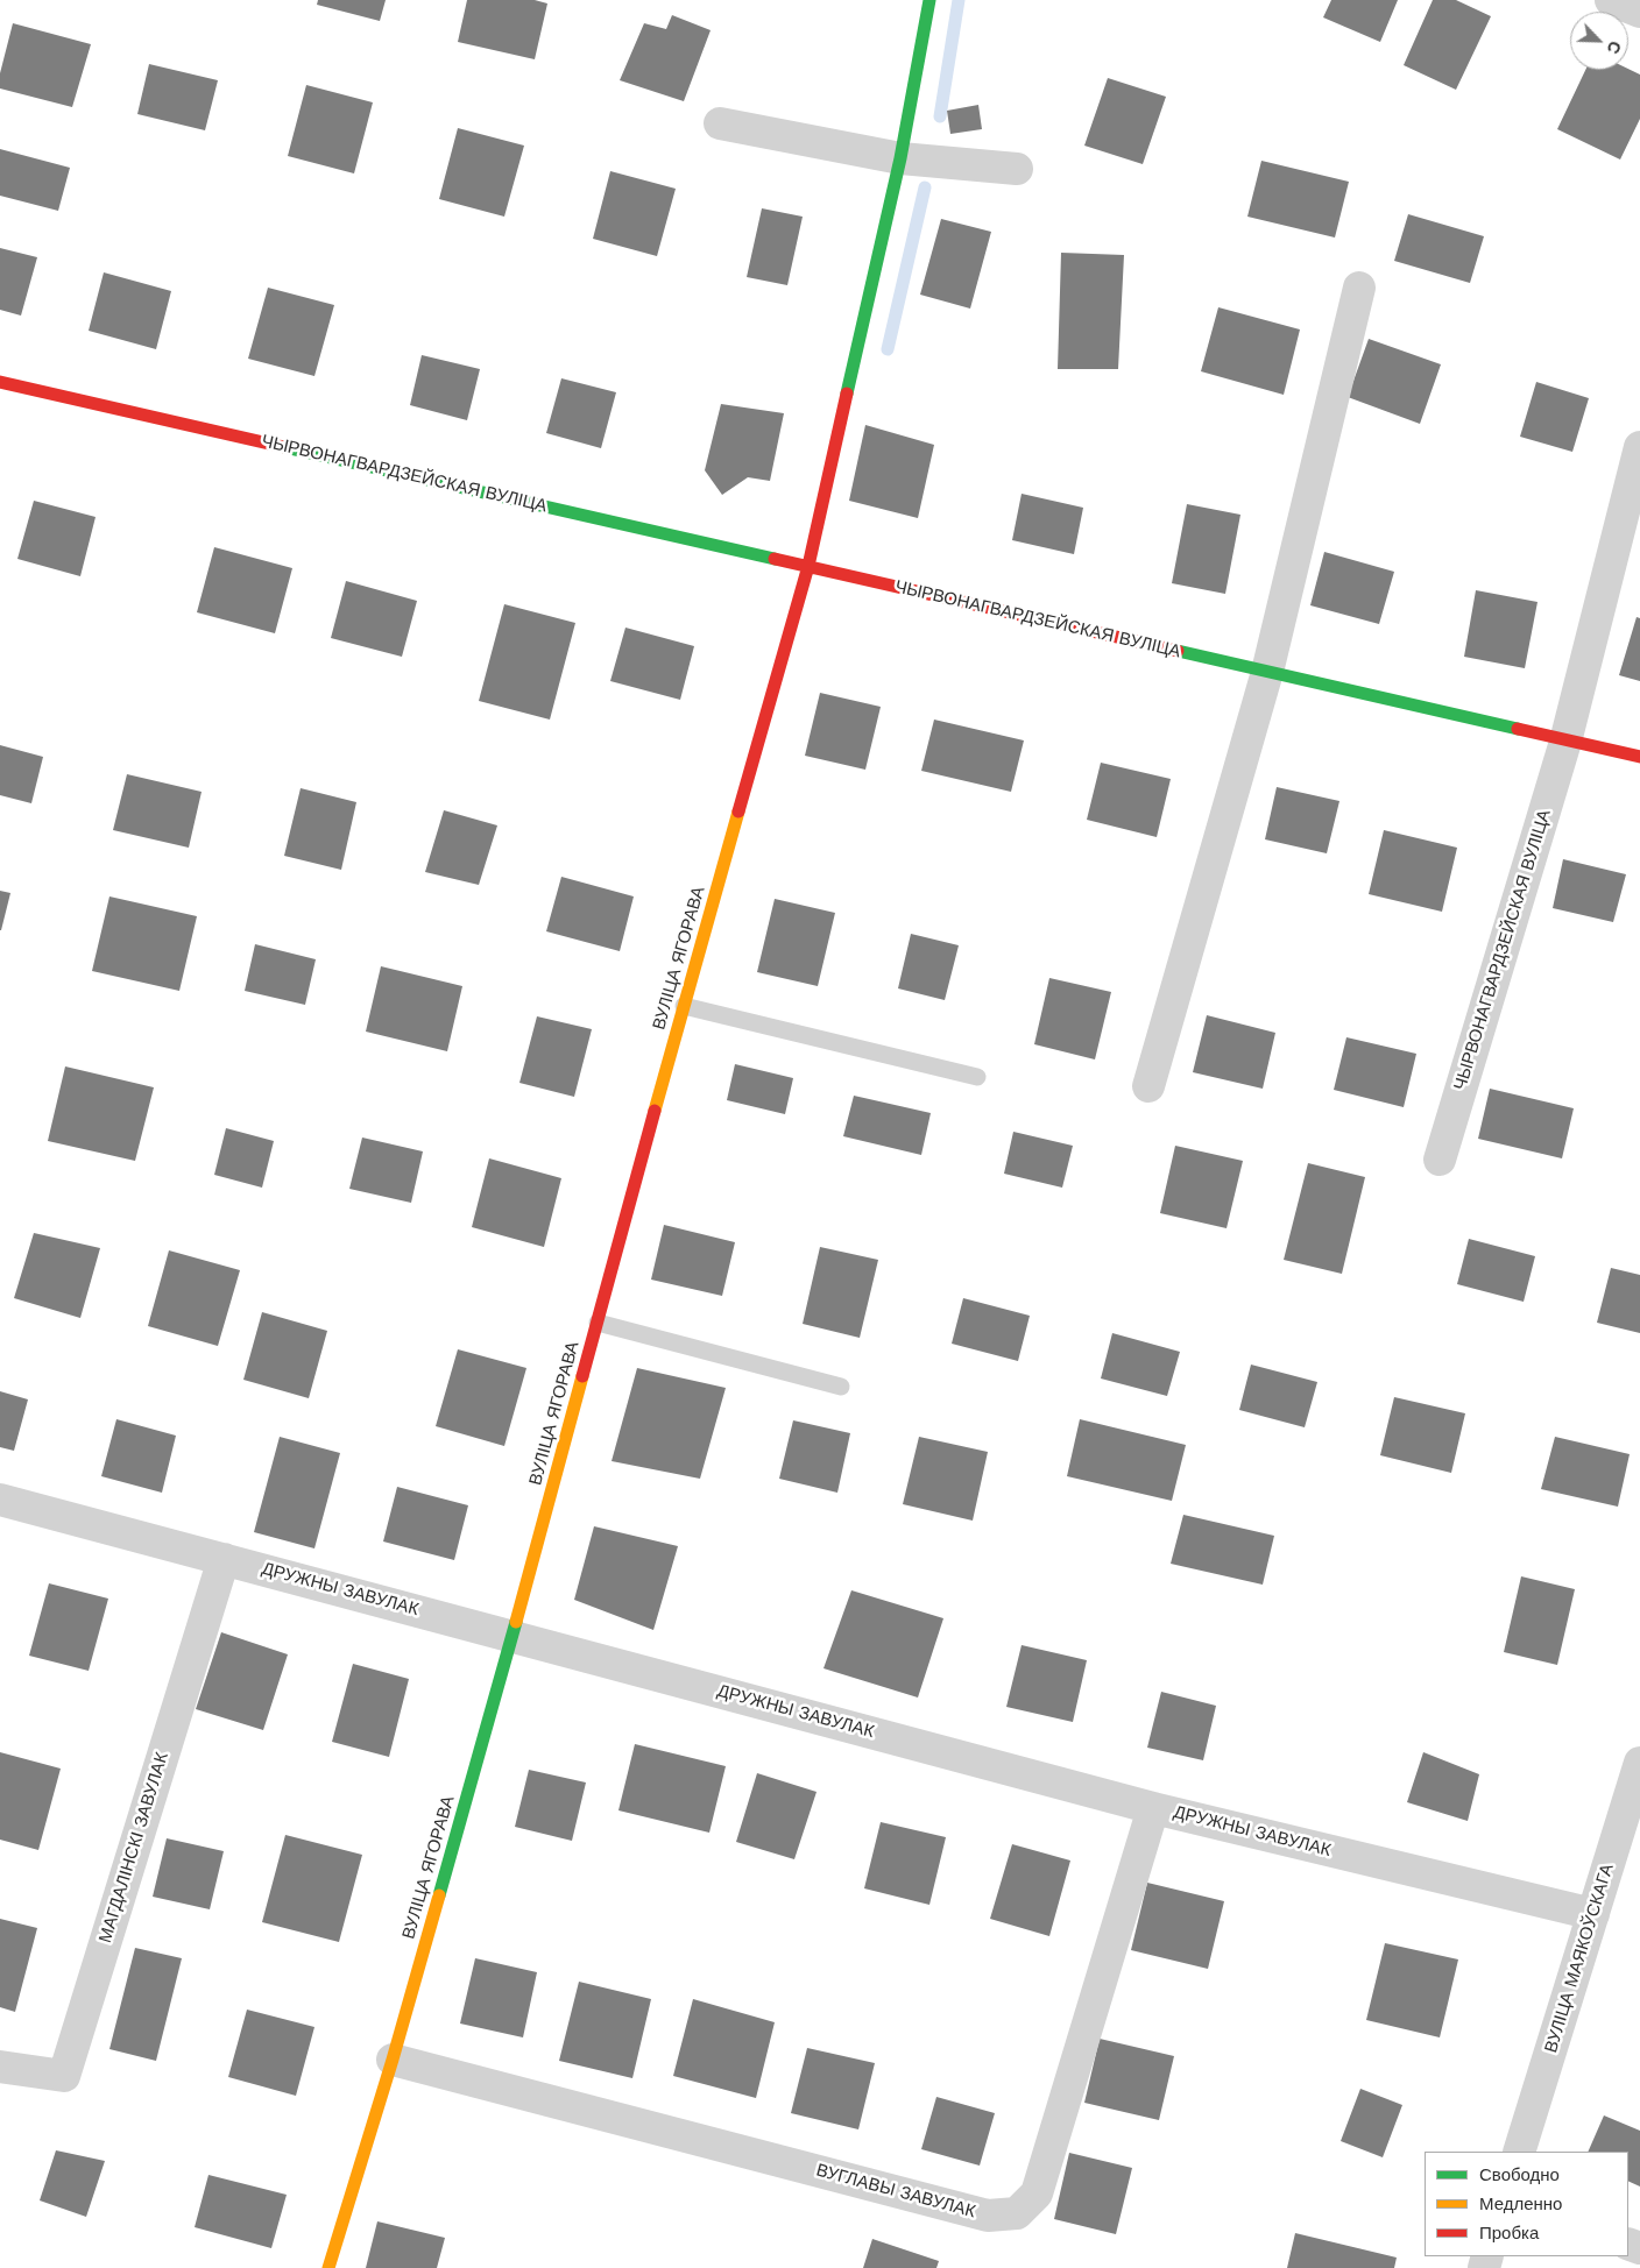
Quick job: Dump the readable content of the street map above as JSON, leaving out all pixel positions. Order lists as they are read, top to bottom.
{
  "streets": {
    "street": [
      "ЧЫРВОНАГВАРДЗЕЙСКАЯ ВУЛІЦА",
      "ВУЛІЦА ЯГОРАВА",
      "ДРУЖНЫ ЗАВУЛАК",
      "МАГДАЛІНСКІ ЗАВУЛАК",
      "ВУЛІЦА МАЯКОЎСКАГА",
      "ВУГЛАВЫ ЗАВУЛАК"
    ]
  },
  "crossings": [
    ["ЧЫРВОНАГВАРДЗЕЙСКАЯ ВУЛІЦА", "ВУЛІЦА ЯГОРАВА"],
    ["ВУЛІЦА ЯГОРАВА", "ДРУЖНЫ ЗАВУЛАК"],
    ["ВУЛІЦА ЯГОРАВА", "ВУГЛАВЫ ЗАВУЛАК"],
    ["ДРУЖНЫ ЗАВУЛАК", "МАГДАЛІНСКІ ЗАВУЛАК"],
    ["ДРУЖНЫ ЗАВУЛАК", "ВУЛІЦА МАЯКОЎСКАГА"],
    ["ДРУЖНЫ ЗАВУЛАК", "ВУГЛАВЫ ЗАВУЛАК"]
  ],
  "legend": ["Свободно", "Медленно", "Пробка"],
  "north": "bottom right"
}
